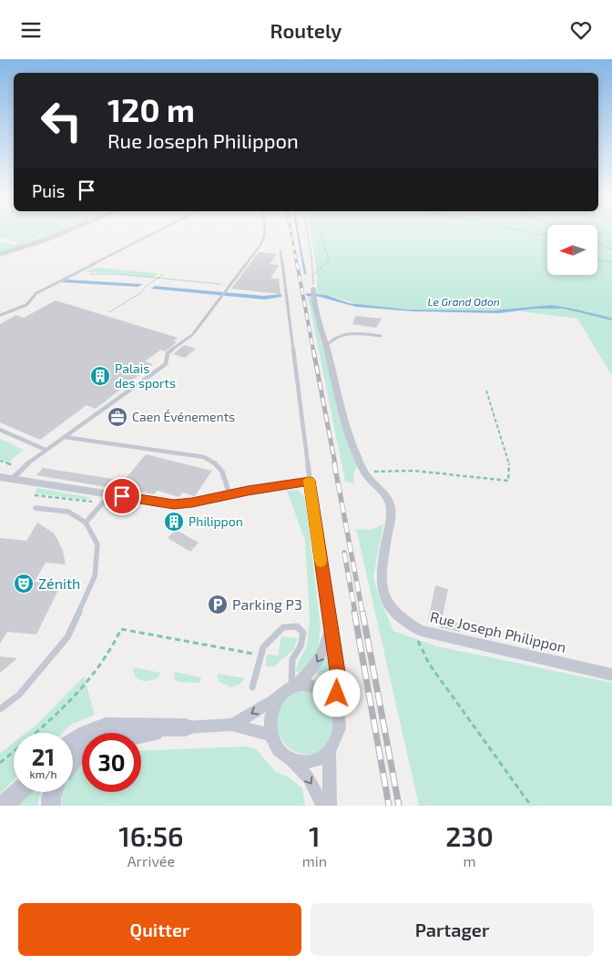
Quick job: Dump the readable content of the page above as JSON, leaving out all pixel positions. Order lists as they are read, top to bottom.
{
  "streets": {
    "street": ["Rue Joseph Philippon"]
  },
  "water": ["Le Grand Odon"],
  "places": {
    "building": ["Palais des sports", "Philippon"],
    "office": ["Caen Événements"],
    "theatre": ["Zénith"],
    "parking": ["Parking P3"]
  },
  "north": "left",
  "page": {
    "header": "Routely",
    "turn": ["120 m", "Rue Joseph Philippon"],
    "then": "Puis",
    "speed": "21 km/h",
    "limit": "30",
    "eta": [
      "16:56",
      "Arrivée",
      "1",
      "min",
      "230",
      "m"
    ],
    "buttons": ["Quitter", "Partager"]
  }
}
